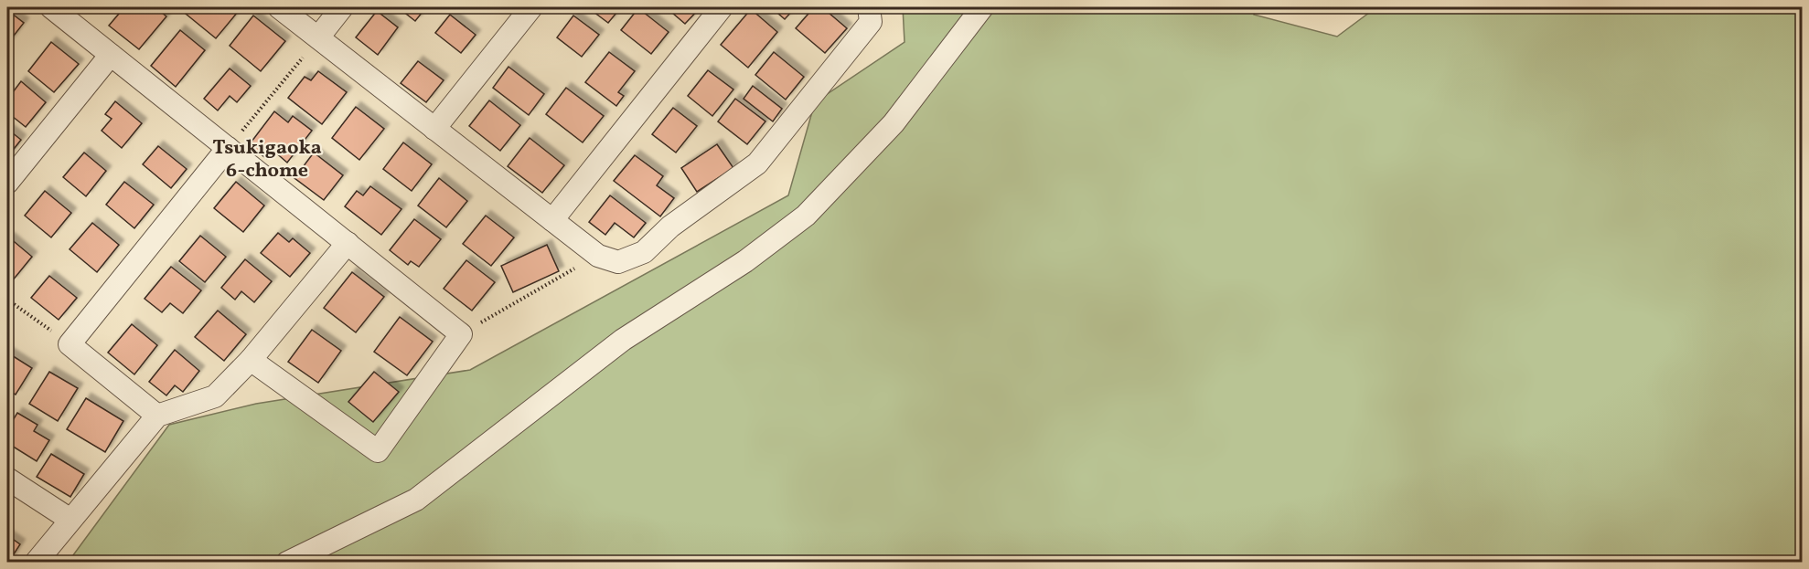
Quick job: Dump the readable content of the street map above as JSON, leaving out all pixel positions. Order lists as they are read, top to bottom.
{
  "districts": ["Tsukigaoka 6-chome"]
}
